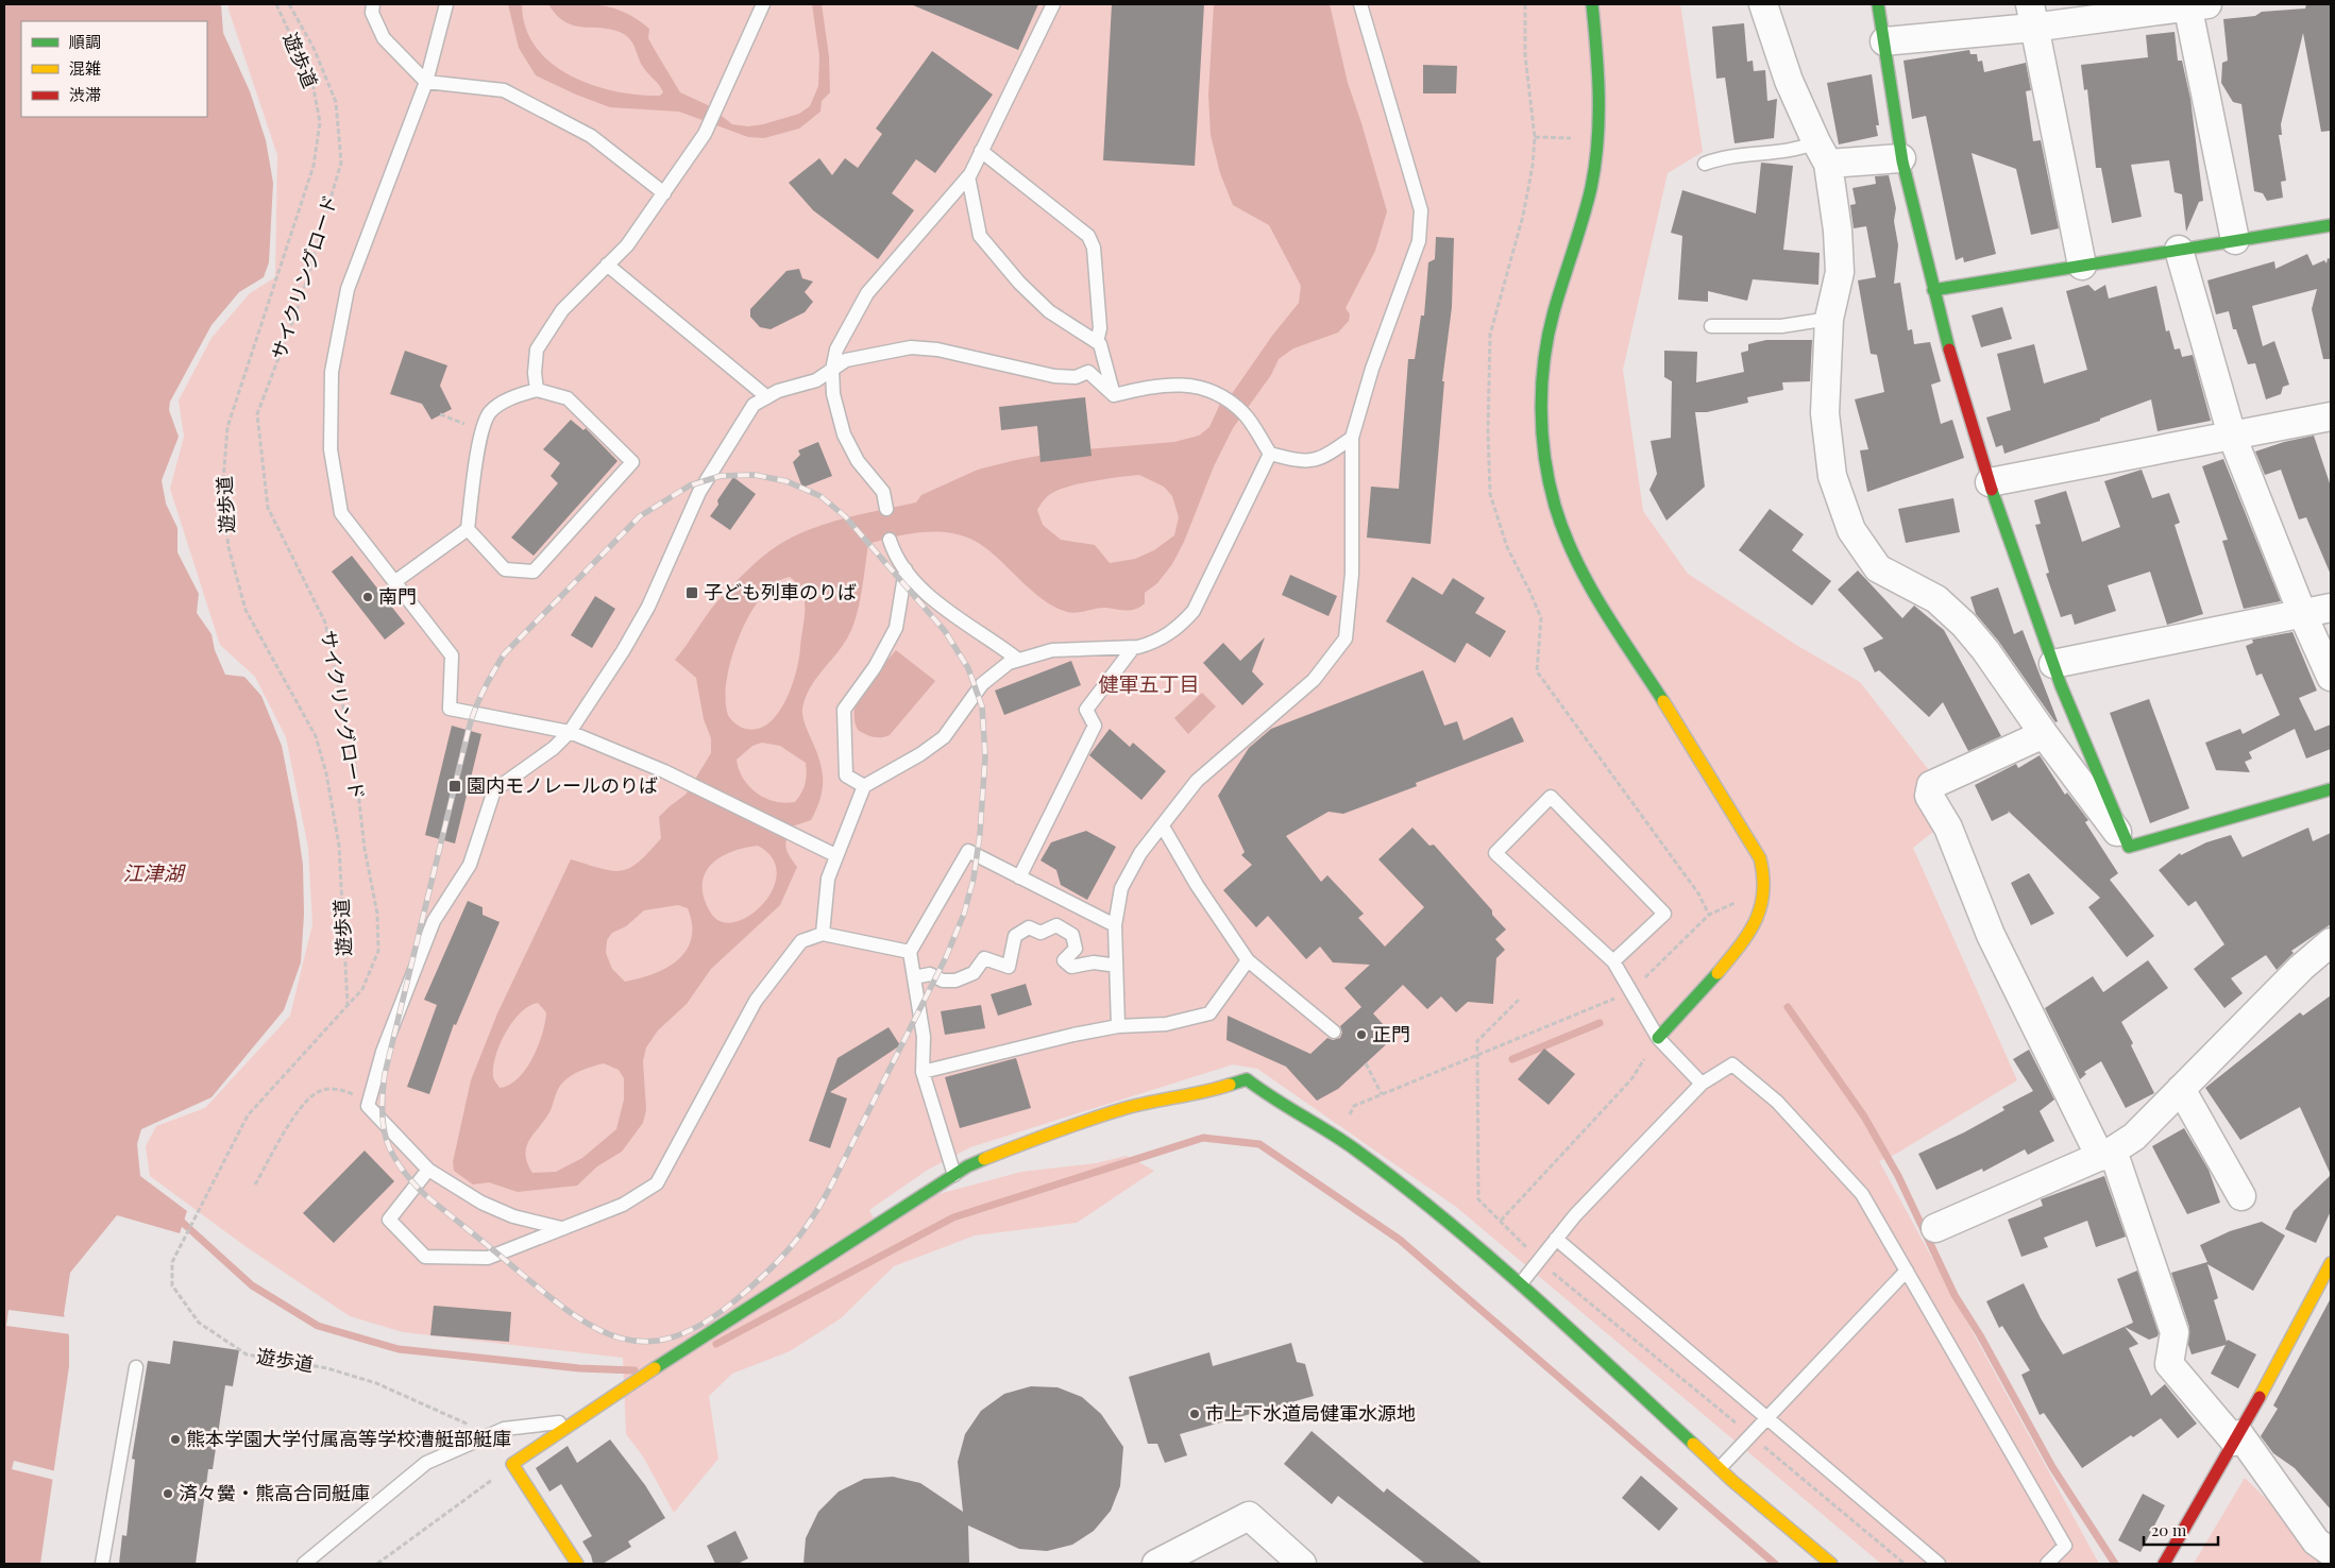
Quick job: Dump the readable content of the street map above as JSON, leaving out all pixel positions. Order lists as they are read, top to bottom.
{
  "streets": {
    "path": ["遊歩道", "サイクリングロード"]
  },
  "crossings": [
    ["遊歩道", "サイクリングロード"]
  ],
  "districts": ["健軍五丁目"],
  "water": ["江津湖"],
  "places": {
    "transit": ["子ども列車のりば", "園内モノレールのりば"],
    "other": [
      "南門",
      "正門",
      "市上下水道局健軍水源地",
      "熊本学園大学付属高等学校漕艇部艇庫",
      "済々黌・熊高合同艇庫"
    ]
  },
  "legend": ["順調", "混雑", "渋滞"],
  "scale_bar": "20 m"
}
